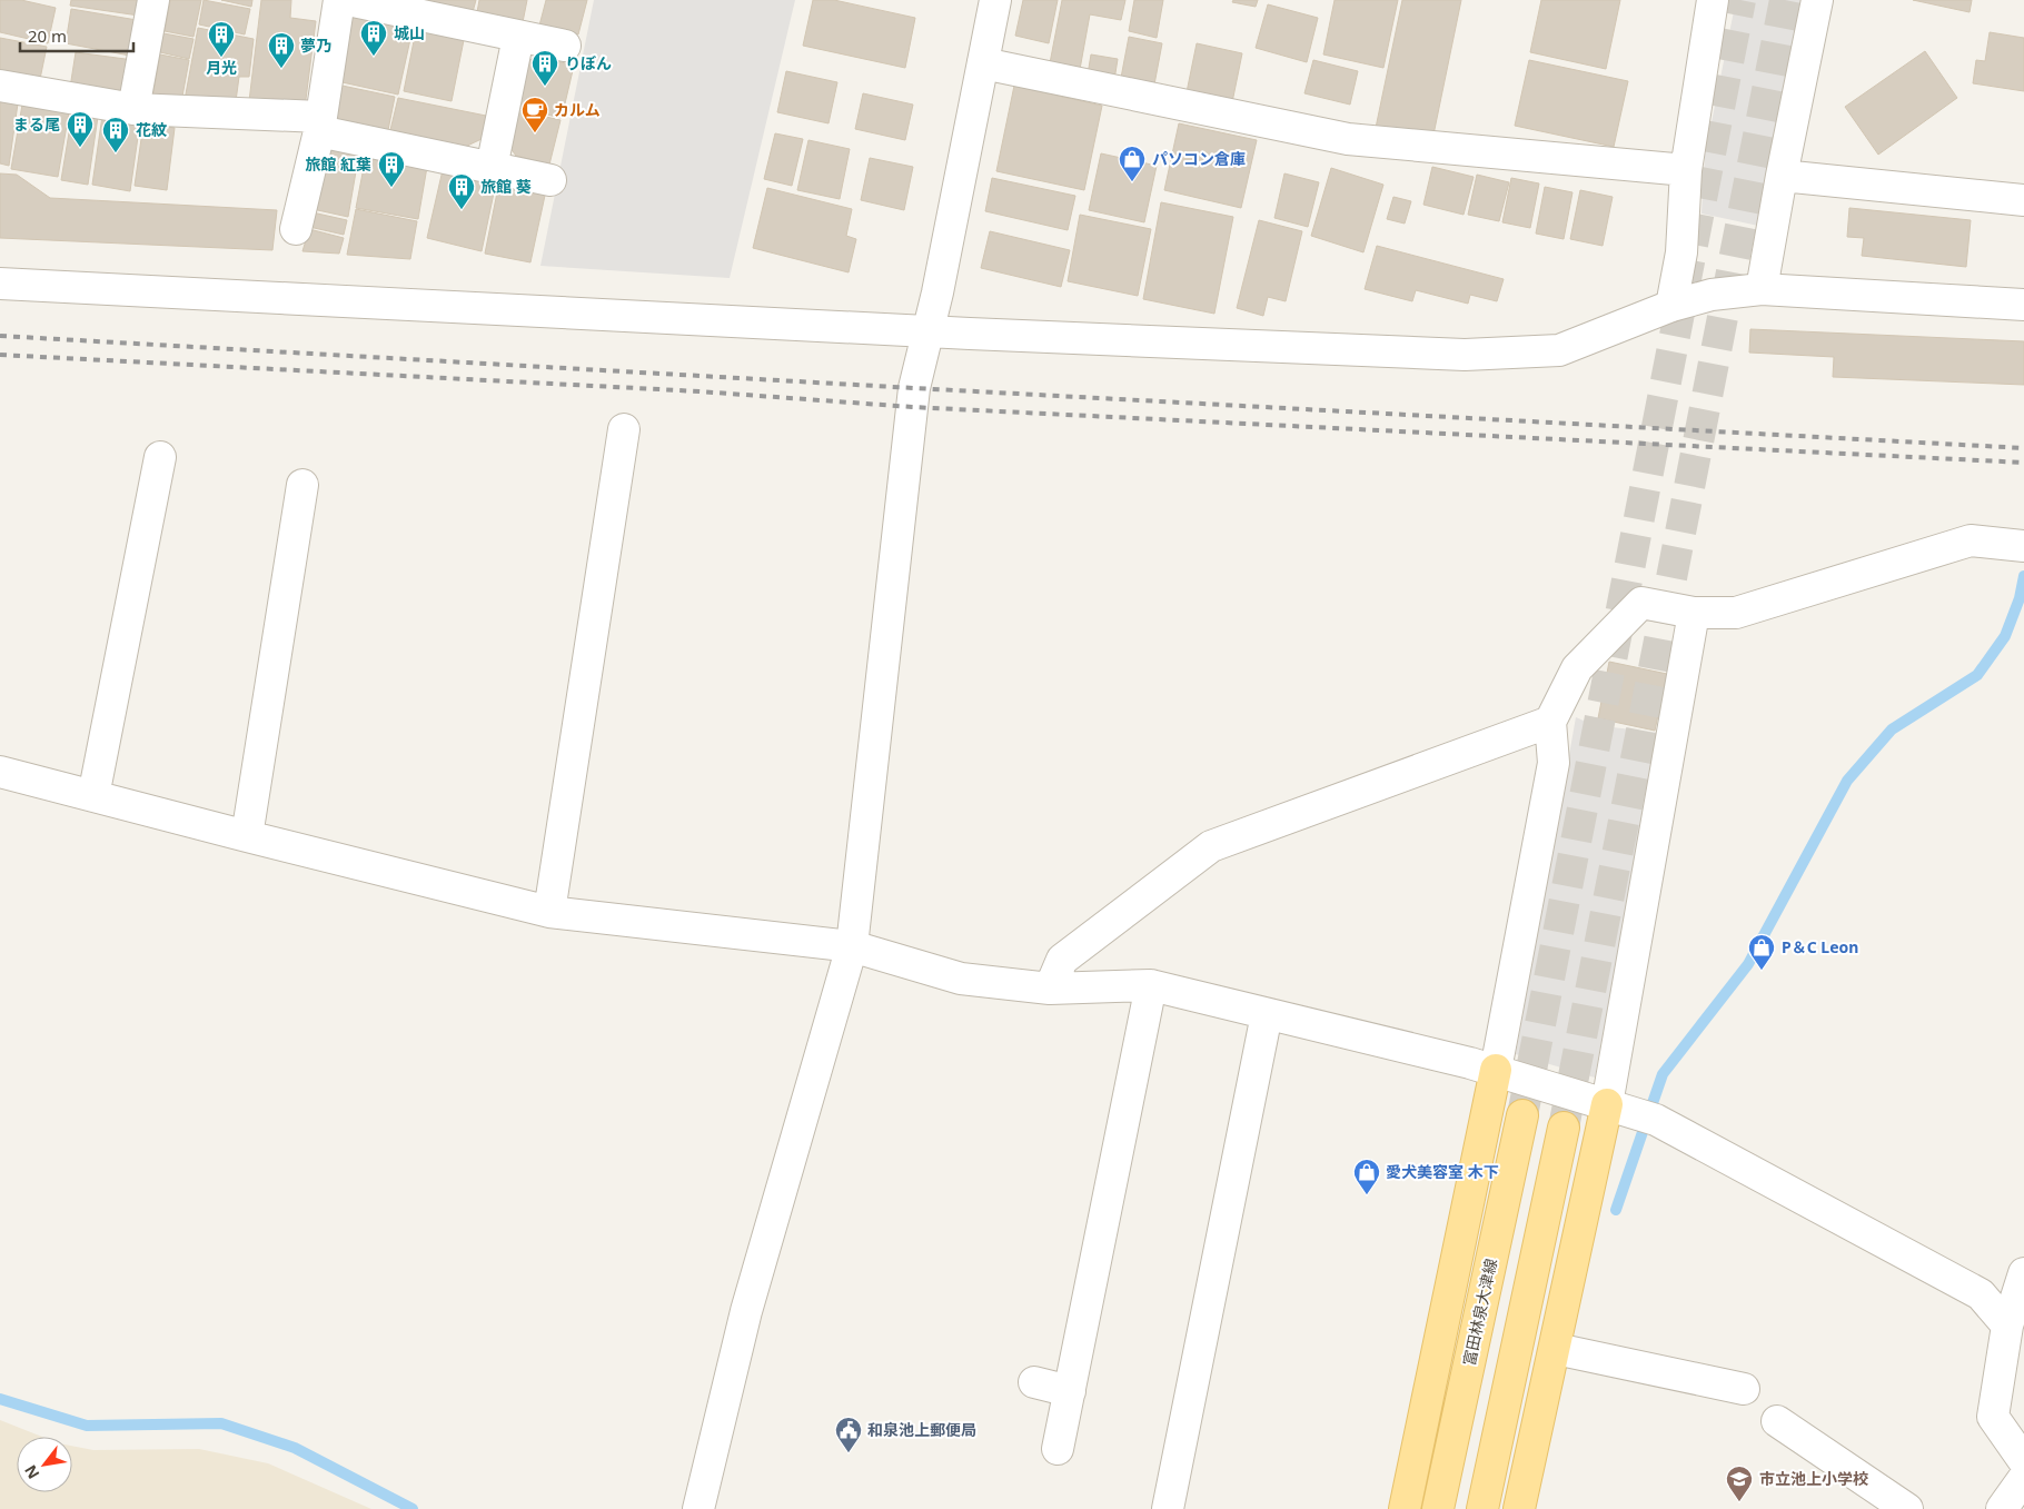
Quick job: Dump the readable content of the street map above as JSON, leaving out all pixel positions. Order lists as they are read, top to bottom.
{
  "streets": {
    "main road": ["富田林泉大津線"]
  },
  "places": {
    "building": [
      "城山",
      "月光",
      "夢乃",
      "りぼん",
      "まる尾",
      "花紋",
      "旅館 紅葉",
      "旅館 葵"
    ],
    "cafe": ["カルム"],
    "shop": ["パソコン倉庫", "P＆C Leon", "愛犬美容室 木下"],
    "public building": ["和泉池上郵便局"],
    "school or university": ["市立池上小学校"]
  },
  "scale_bar": "20 m",
  "north": "bottom left"
}
